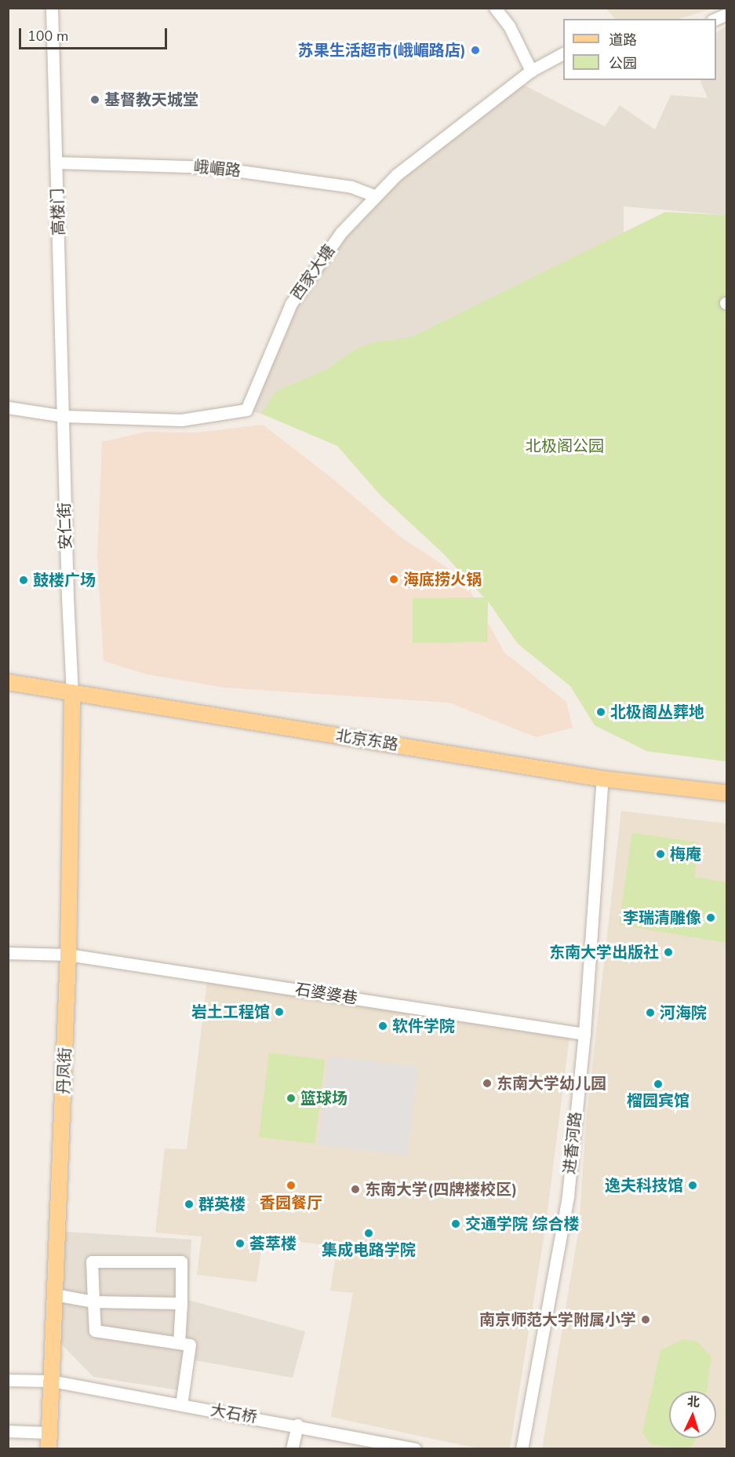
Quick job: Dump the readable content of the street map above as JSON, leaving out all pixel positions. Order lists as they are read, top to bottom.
{
  "streets": {
    "main road": ["北京东路", "丹凤街"],
    "street": [
      "峨嵋路",
      "高楼门",
      "西家大塘",
      "安仁街",
      "石婆婆巷",
      "进香河路",
      "大石桥"
    ]
  },
  "crossings": [
    ["峨嵋路", "高楼门"],
    ["峨嵋路", "西家大塘"],
    ["高楼门", "西家大塘"],
    ["高楼门", "安仁街"],
    ["西家大塘", "安仁街"],
    ["安仁街", "北京东路"],
    ["安仁街", "丹凤街"],
    ["北京东路", "丹凤街"],
    ["北京东路", "进香河路"],
    ["石婆婆巷", "丹凤街"],
    ["石婆婆巷", "进香河路"],
    ["丹凤街", "大石桥"]
  ],
  "parks": ["北极阁公园"],
  "places": [
    "苏果生活超市(峨嵋路店)",
    "基督教天城堂",
    "海底捞火锅",
    "鼓楼广场",
    "北极阁丛葬地",
    "梅庵",
    "李瑞清雕像",
    "东南大学出版社",
    "岩土工程馆",
    "河海院",
    "软件学院",
    "东南大学幼儿园",
    "榴园宾馆",
    "篮球场",
    "香园餐厅",
    "逸夫科技馆",
    "东南大学(四牌楼校区)",
    "群英楼",
    "交通学院 综合楼",
    "集成电路学院",
    "荟萃楼",
    "南京师范大学附属小学"
  ],
  "legend": ["道路", "公园"],
  "scale_bar": "100 m",
  "north": "top"
}
